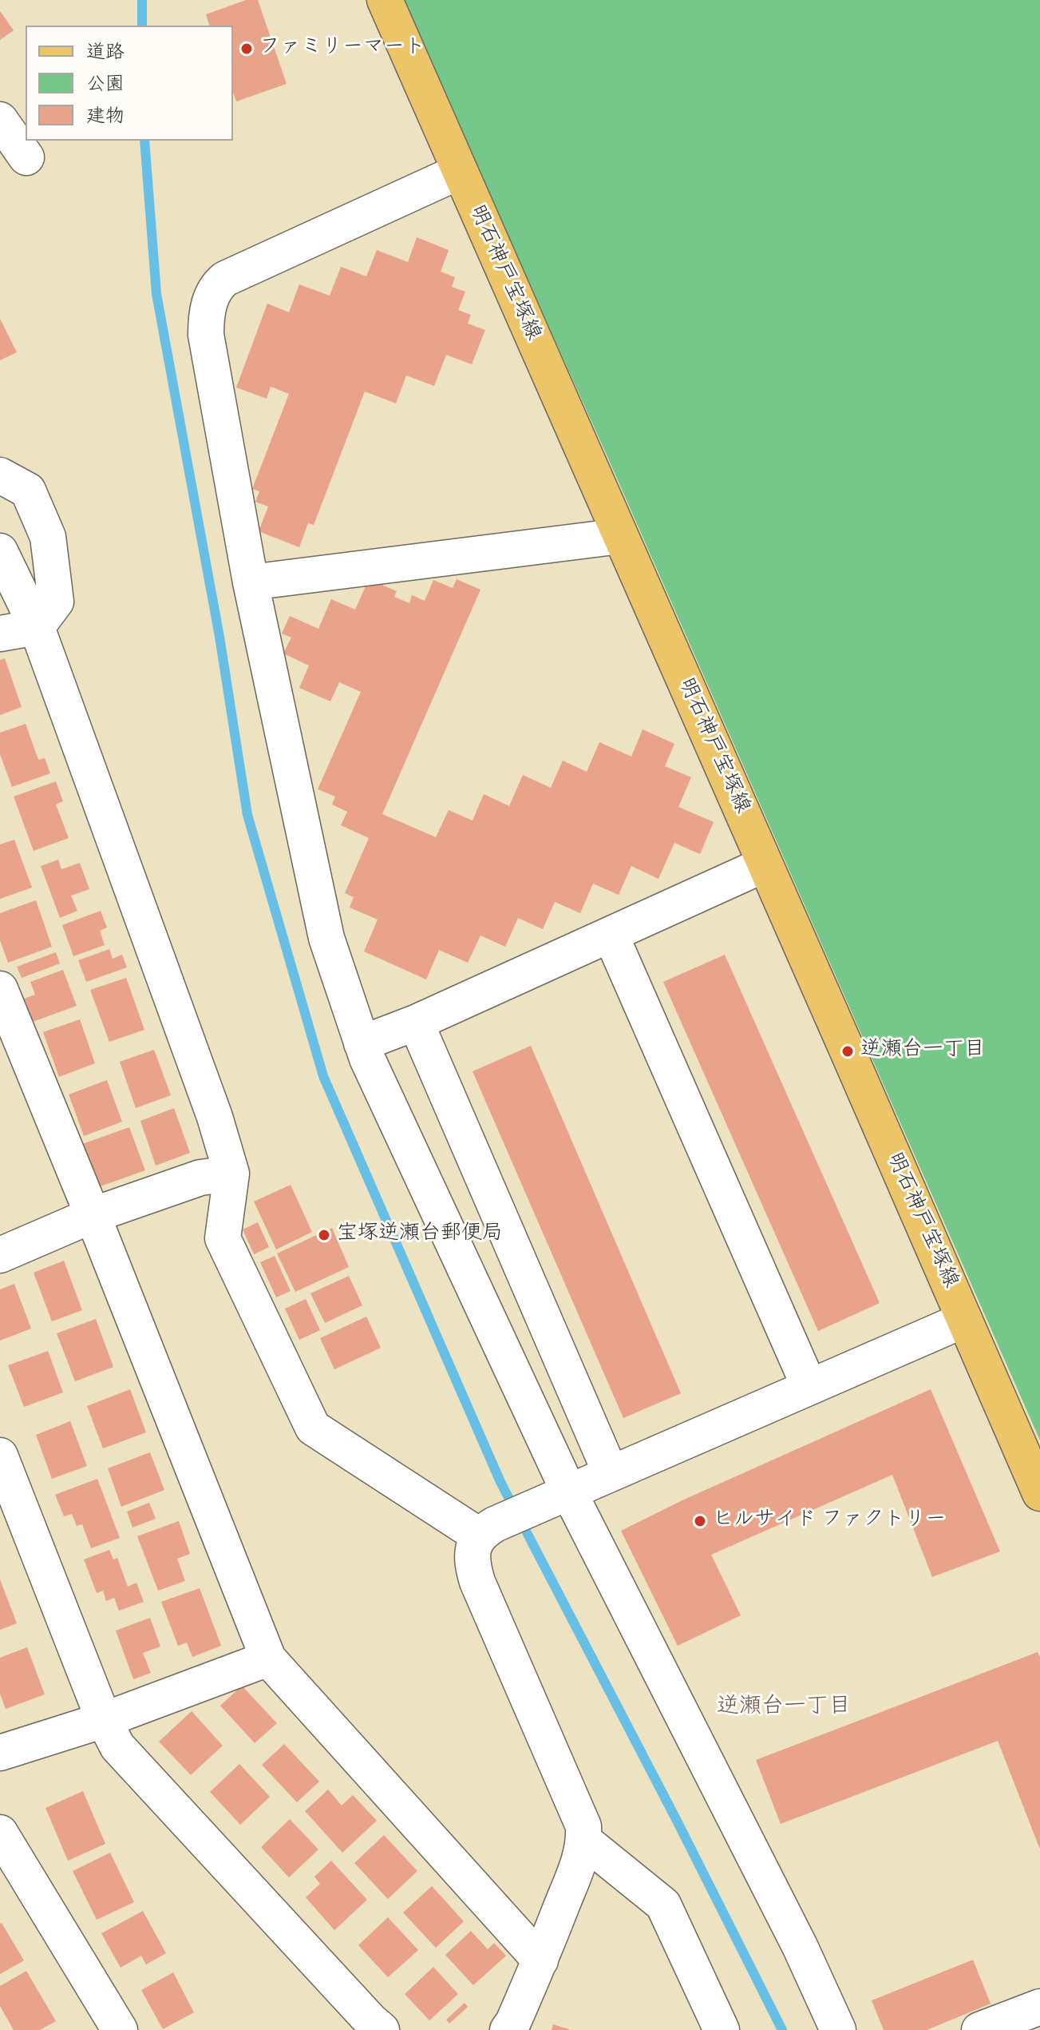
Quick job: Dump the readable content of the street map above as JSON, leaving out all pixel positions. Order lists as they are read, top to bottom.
{
  "streets": {
    "main road": ["明石神戸宝塚線"]
  },
  "districts": ["逆瀬台一丁目"],
  "places": [
    "ファミリーマート",
    "逆瀬台一丁目",
    "宝塚逆瀬台郵便局",
    "ヒルサイド ファクトリー"
  ],
  "legend": ["道路", "公園", "建物"]
}
